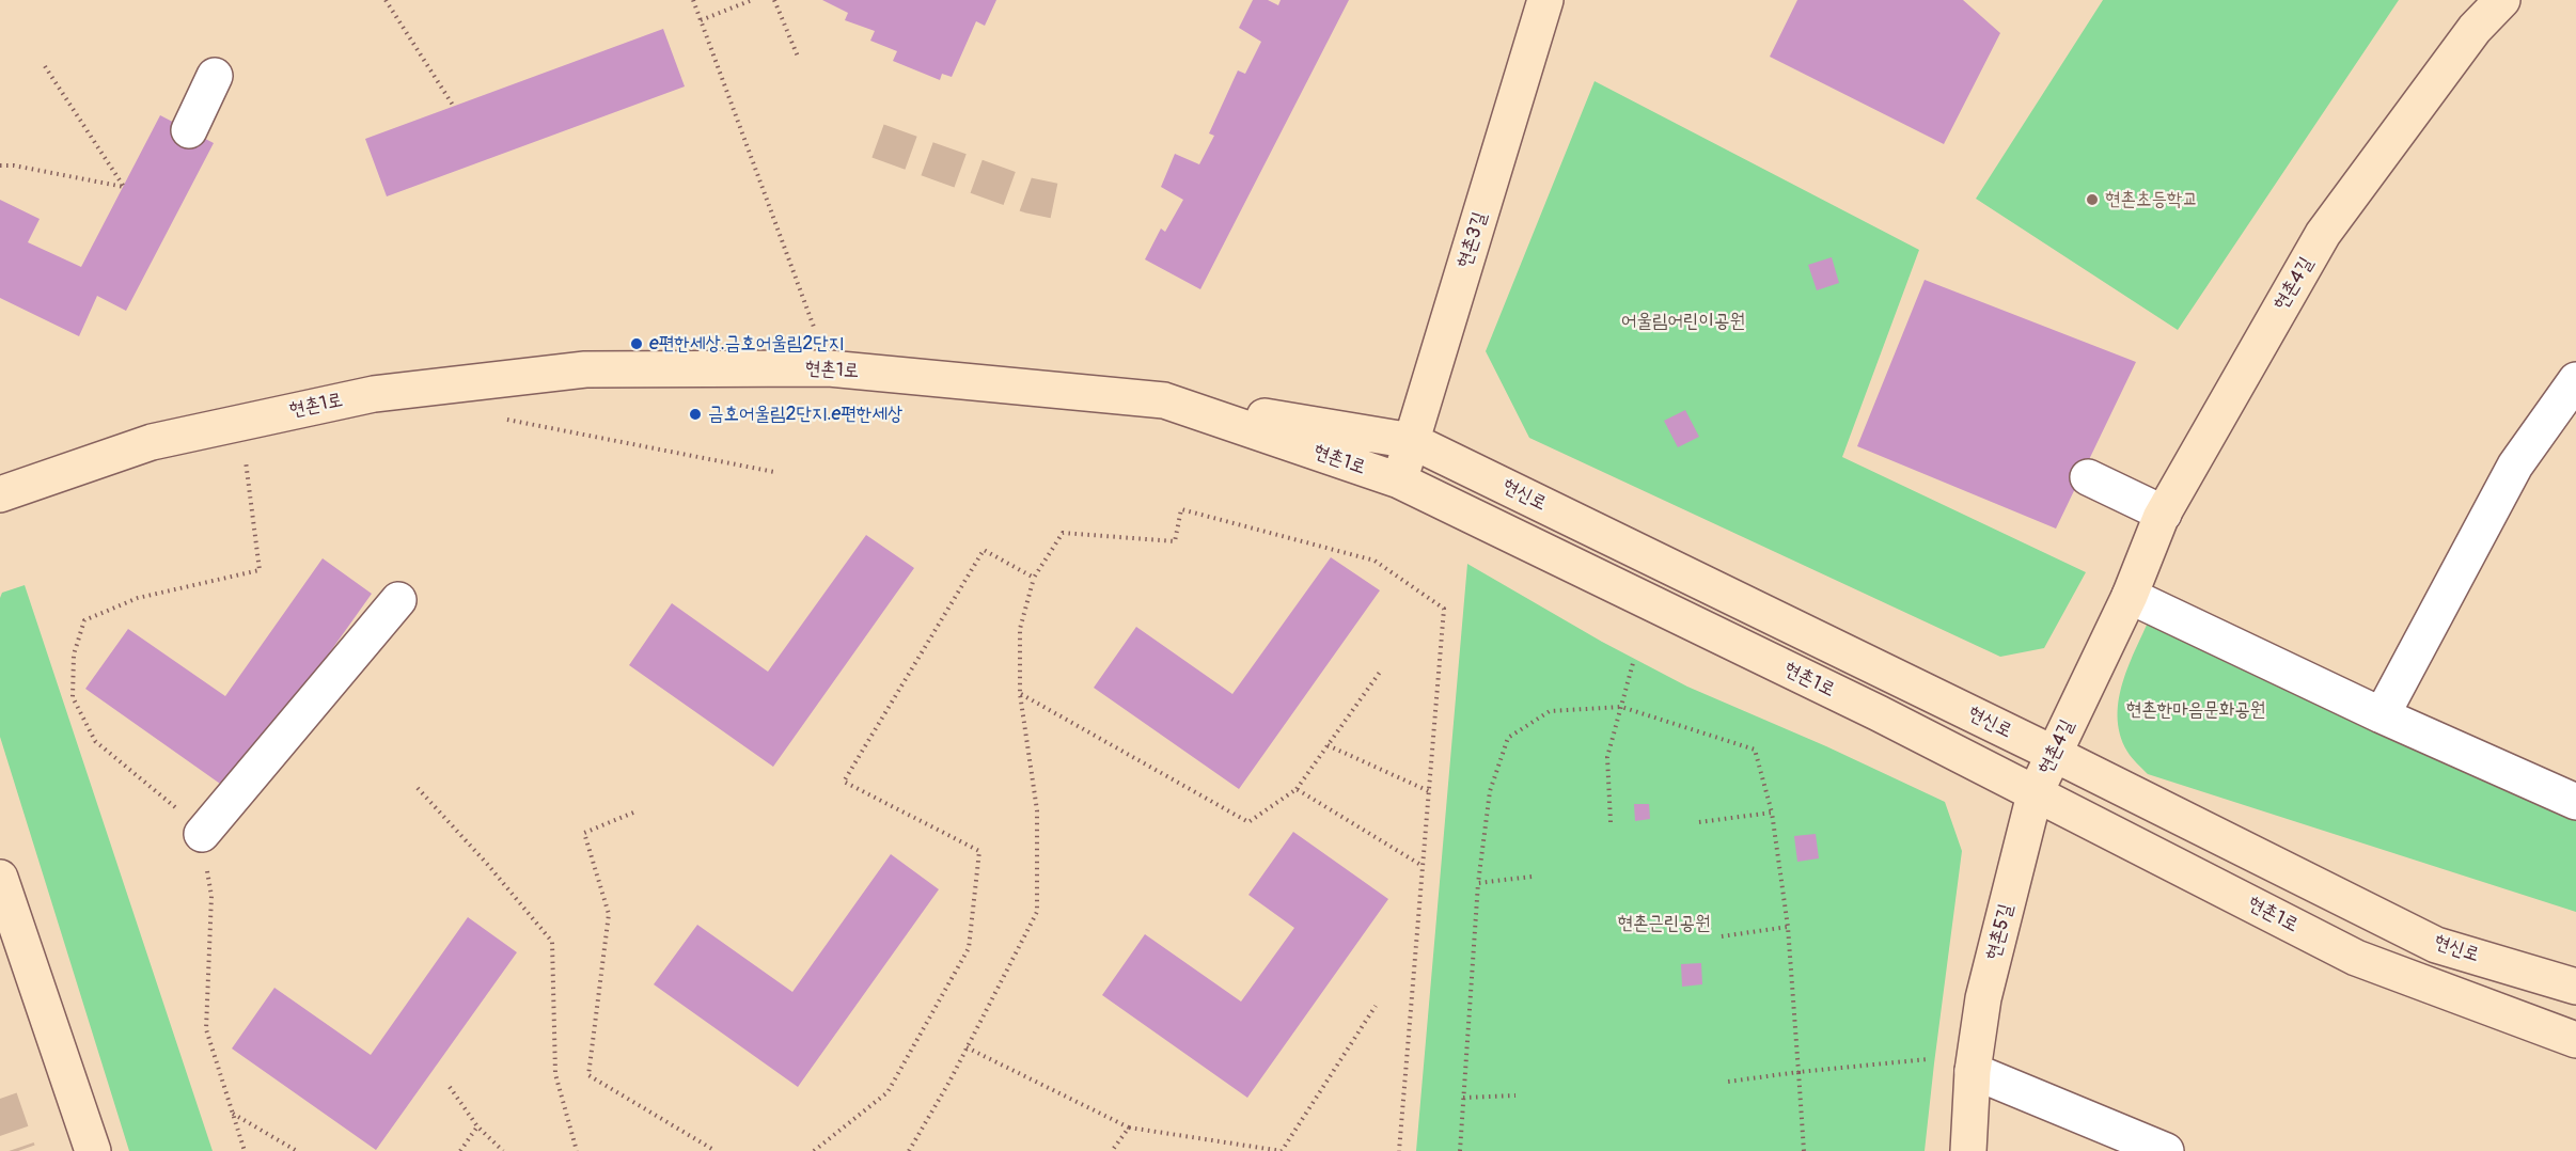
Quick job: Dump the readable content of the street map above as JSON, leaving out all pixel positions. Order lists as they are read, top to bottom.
{
  "streets": {
    "street": [
      "현촌3길",
      "현촌4길",
      "현촌1로",
      "현신로",
      "현촌5길"
    ]
  },
  "crossings": [
    ["현촌3길", "현촌1로"],
    ["현촌3길", "현신로"],
    ["현촌4길", "현촌1로"],
    ["현촌4길", "현신로"],
    ["현촌4길", "현촌5길"],
    ["현촌1로", "현신로"],
    ["현촌1로", "현촌5길"]
  ],
  "parks": ["어울림어린이공원", "현촌한마음문화공원", "현촌근린공원"],
  "places": ["현촌초등학교", "e편한세상.금호어울림2단지", "금호어울림2단지.e편한세상"]
}
